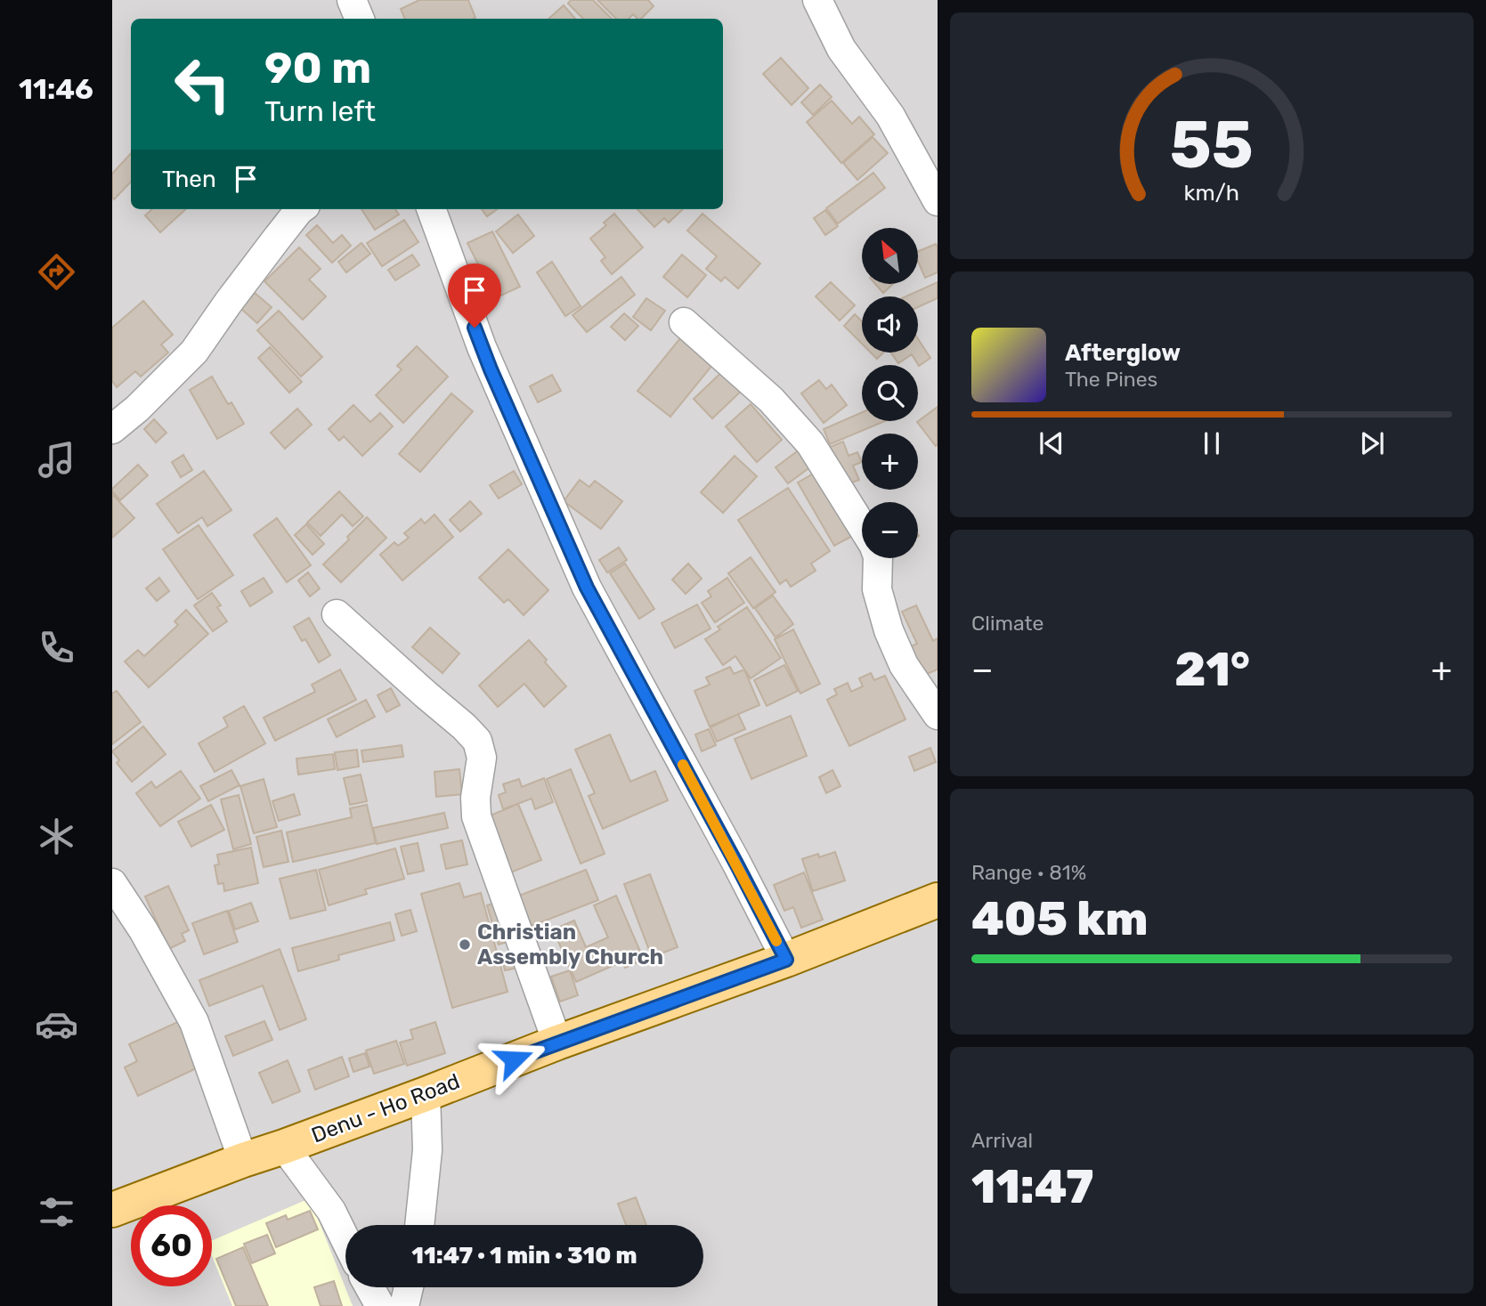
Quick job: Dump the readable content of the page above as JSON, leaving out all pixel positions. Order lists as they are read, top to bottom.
{
  "streets": {
    "main road": ["Denu - Ho Road"]
  },
  "places": ["Christian Assembly Church"],
  "north": "top left",
  "page": {
    "tabs": "11:46",
    "turn": ["90 m", "Turn left"],
    "then": "Then",
    "map_buttons": ["+", "−"],
    "song": ["Afterglow", "The Pines"],
    "tile": [
      "Climate",
      ["Range · 81%", "405 km"],
      ["Arrival", "11:47"]
    ],
    "heat": ["−", "21°", "+"],
    "limit": "60",
    "trip": "11:47 · 1 min · 310 m",
    "gauge": ["55", "km/h"]
  }
}
